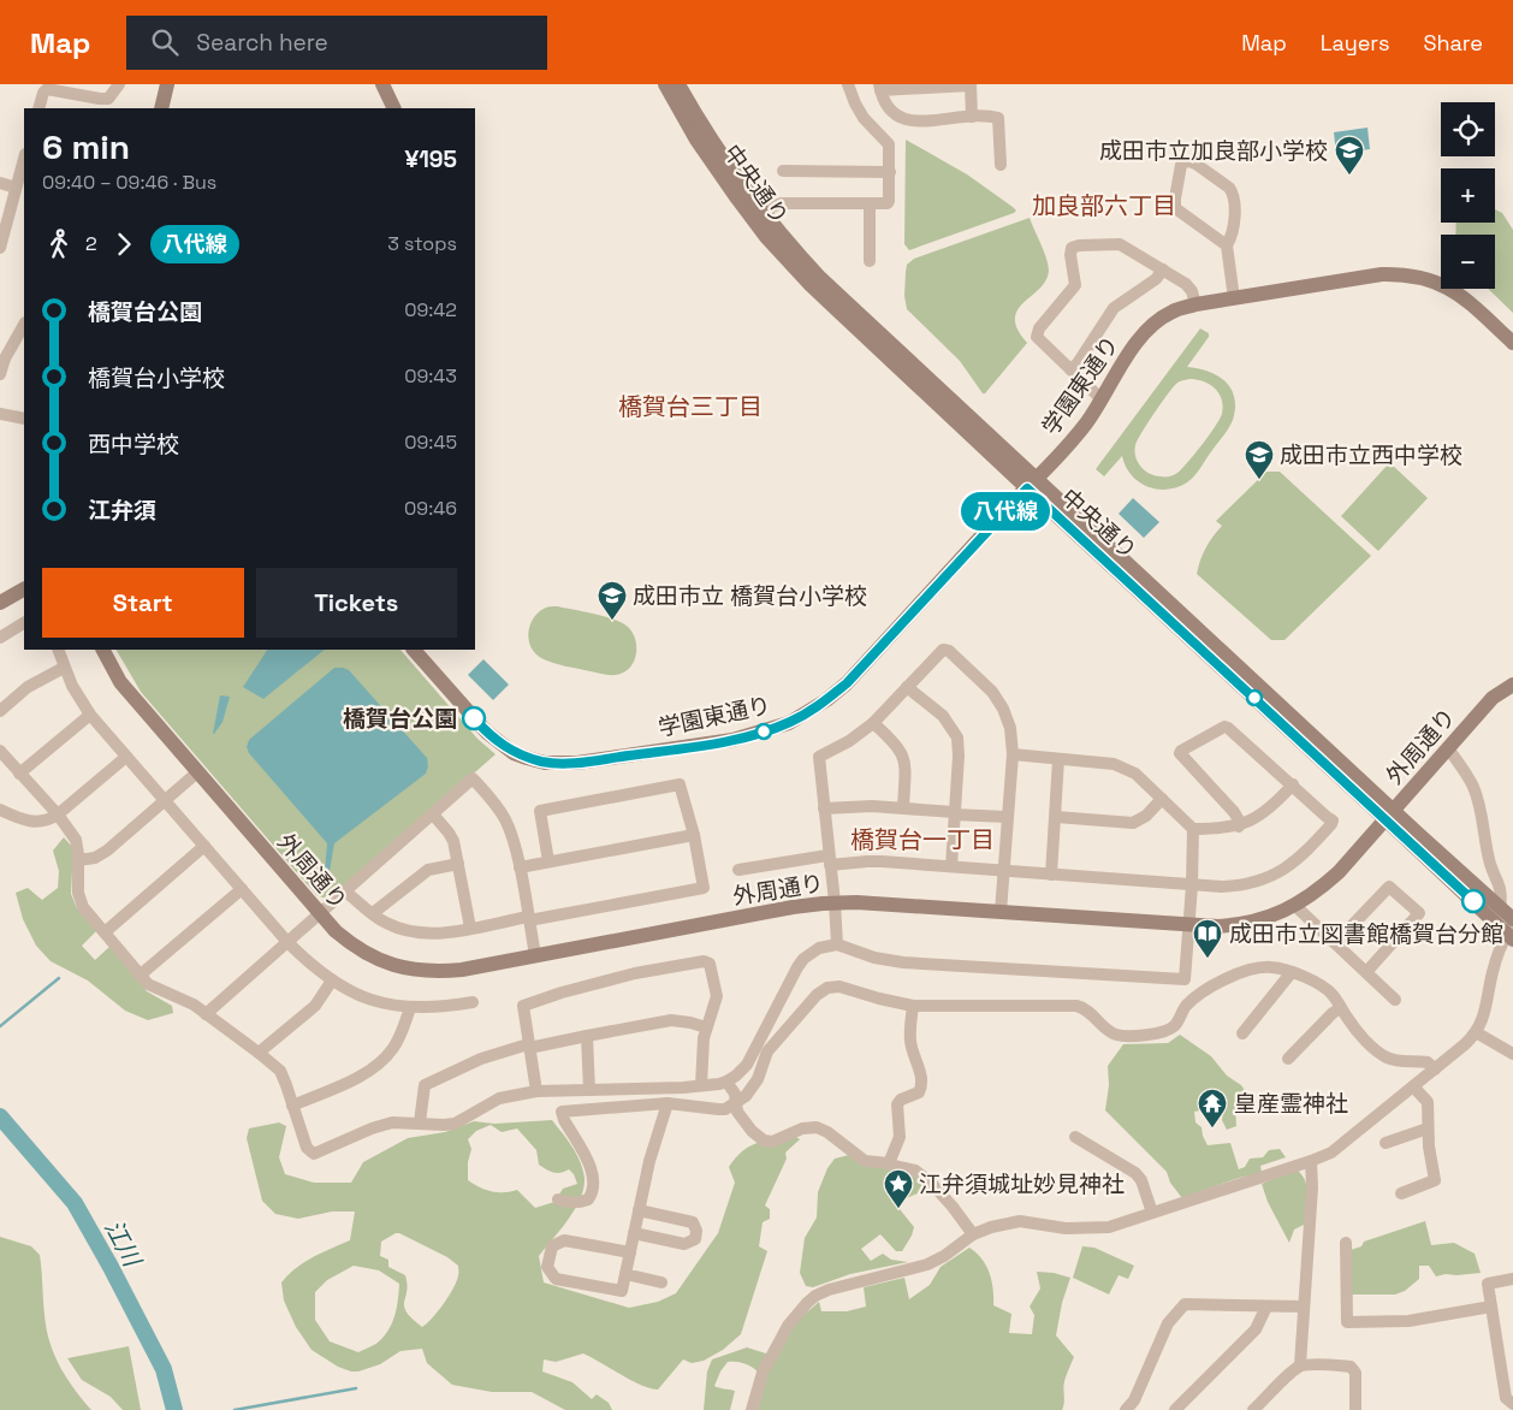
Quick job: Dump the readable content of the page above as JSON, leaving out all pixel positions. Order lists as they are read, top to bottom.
{
  "streets": {
    "street": ["中央通り", "学園東通り", "外周通り"]
  },
  "crossings": [
    ["中央通り", "学園東通り"],
    ["中央通り", "外周通り"]
  ],
  "districts": ["加良部六丁目", "橋賀台三丁目", "橋賀台一丁目"],
  "water": ["江川"],
  "places": {
    "school or university": ["成田市立加良部小学校", "成田市立西中学校", "成田市立 橋賀台小学校"],
    "other": ["橋賀台公園"],
    "library": ["成田市立図書館橋賀台分館"],
    "temple": ["皇産霊神社"],
    "place": ["江弁須城址妙見神社"]
  },
  "lines": ["bus line 八代線"],
  "page": {
    "header": "Map",
    "search": "Search here",
    "nav": ["Map", "Layers", "Share"],
    "on_map": "八代線",
    "map_buttons": ["+", "−"],
    "heading": ["6 min", "09:40 – 09:46 · Bus", "¥195"],
    "legs": ["2", "八代線", "3 stops"],
    "list": [
      {
        "name": "橋賀台公園",
        "value": "09:42"
      },
      {
        "name": "橋賀台小学校",
        "value": "09:43"
      },
      {
        "name": "西中学校",
        "value": "09:45"
      },
      {
        "name": "江弁須",
        "value": "09:46"
      }
    ],
    "buttons": ["Start", "Tickets"]
  }
}
